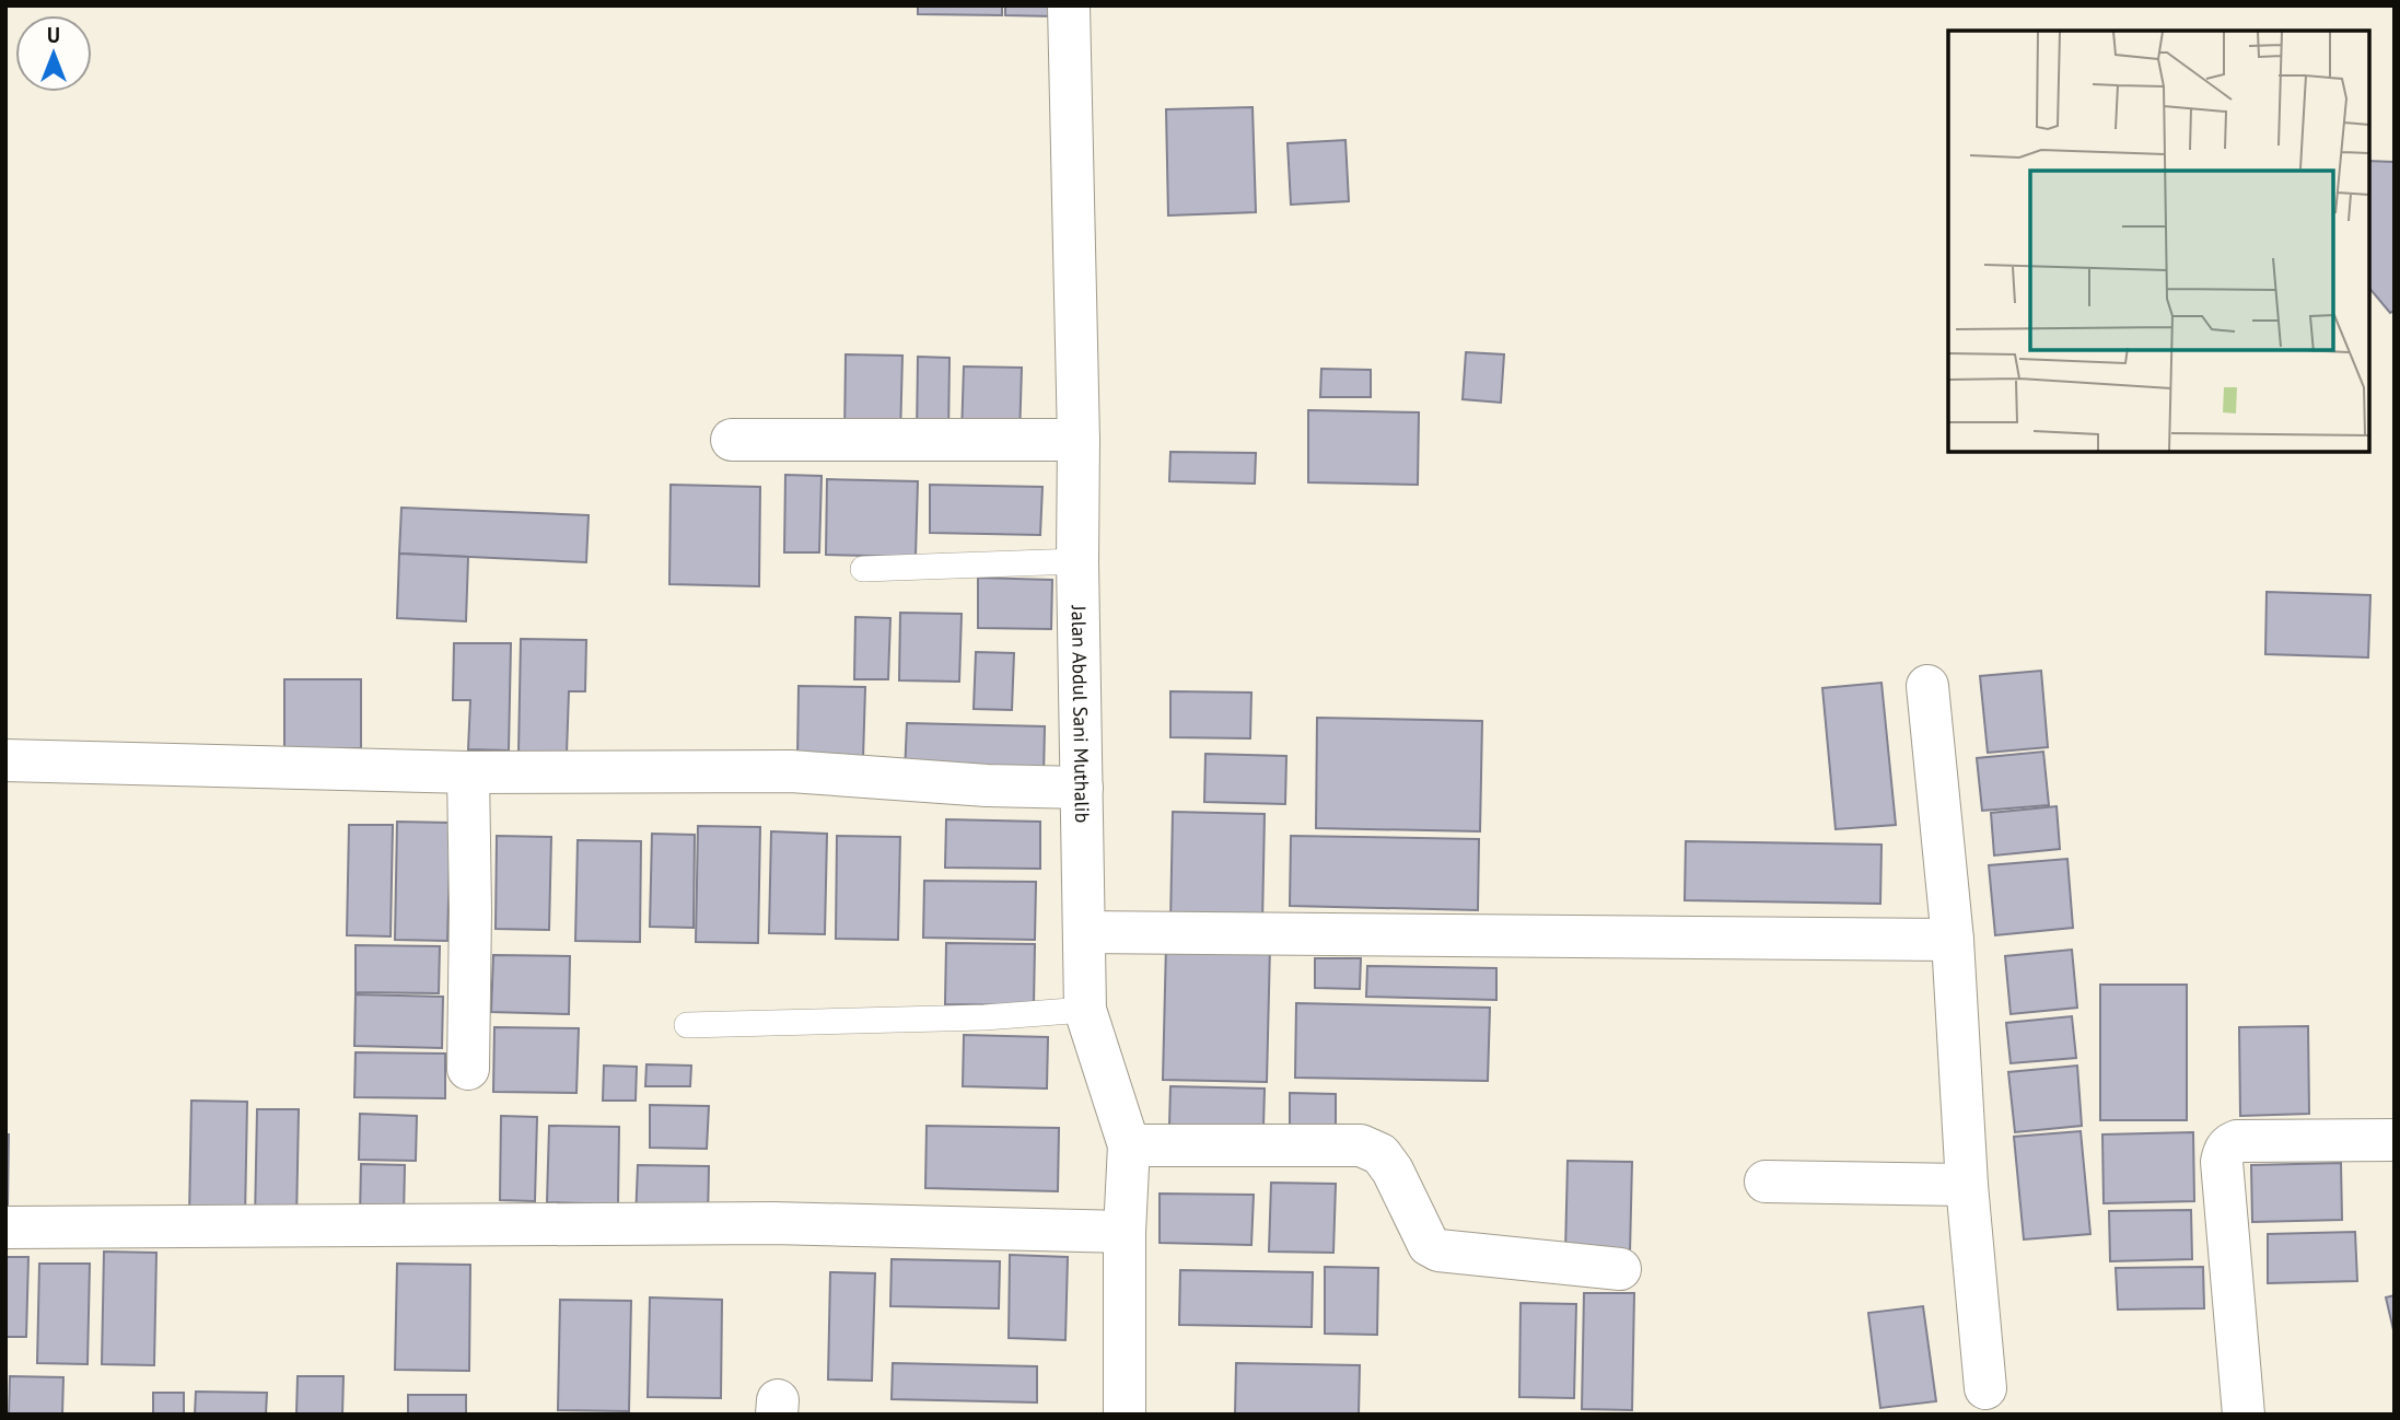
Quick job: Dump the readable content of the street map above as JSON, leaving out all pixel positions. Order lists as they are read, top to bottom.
{
  "streets": {
    "street": ["Jalan Abdul Sani Muthalib"]
  },
  "north": "top"
}
